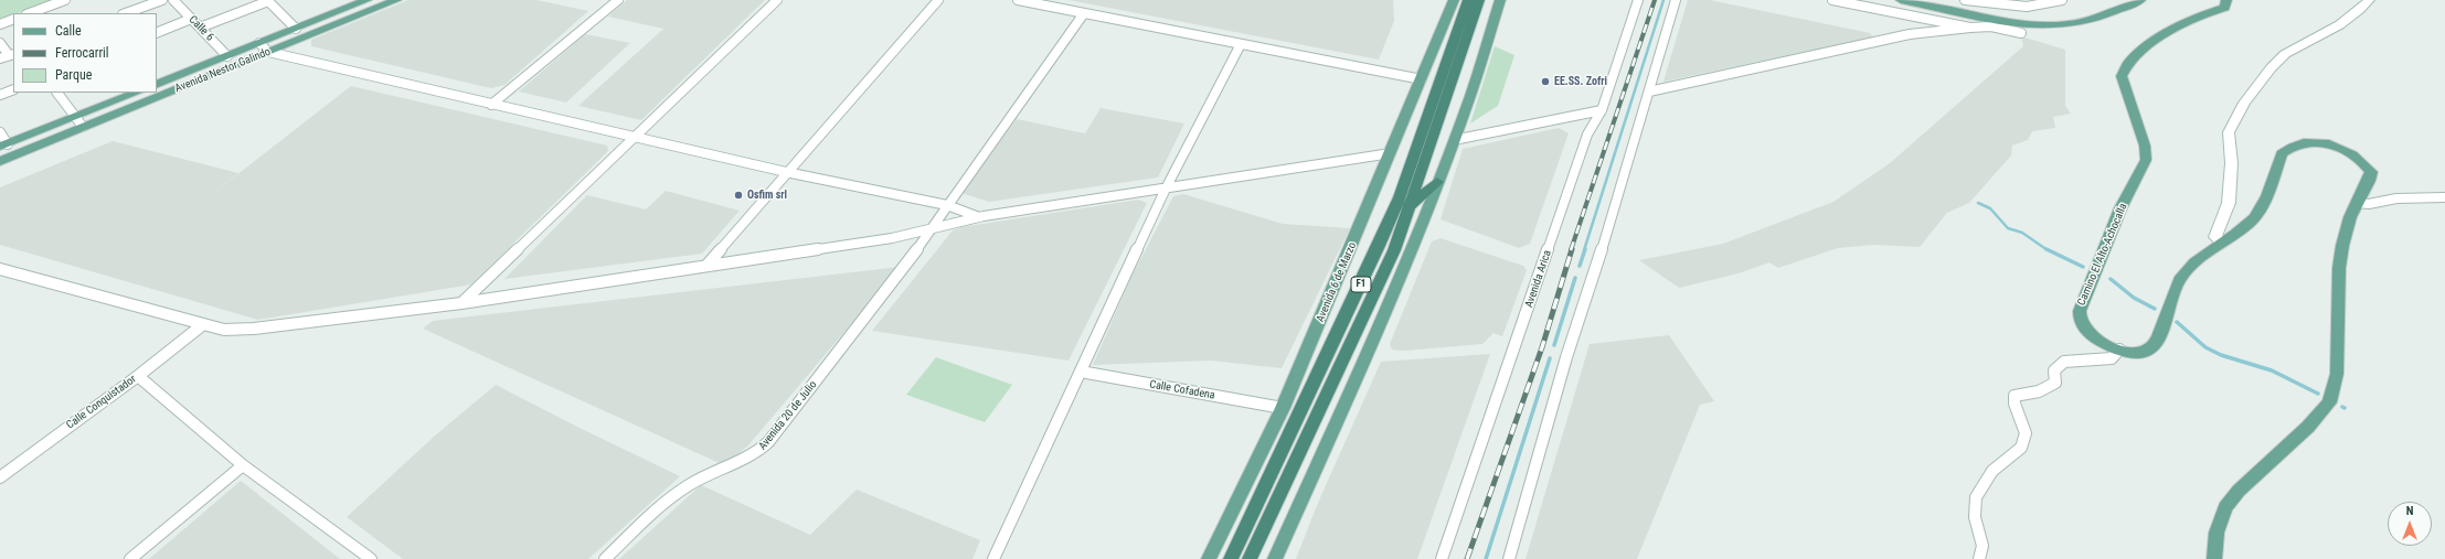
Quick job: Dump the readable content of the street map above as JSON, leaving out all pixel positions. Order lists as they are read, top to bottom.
{
  "streets": {
    "highway": ["Avenida 6 de Marzo", "F1"],
    "main road": ["Avenida Nestor Galindo", "Camino El Alto-Achocalla"],
    "street": [
      "Calle 6",
      "Avenida Arica",
      "Calle Cofadena",
      "Calle Conquistador",
      "Avenida 20 de Julio"
    ]
  },
  "crossings": [
    ["Calle 6", "Avenida Nestor Galindo"],
    ["Avenida 6 de Marzo", "Calle Cofadena"]
  ],
  "places": ["EE.SS. Zofri", "Osfim srl"],
  "legend": ["Calle", "Ferrocarril", "Parque"],
  "north": "top"
}
